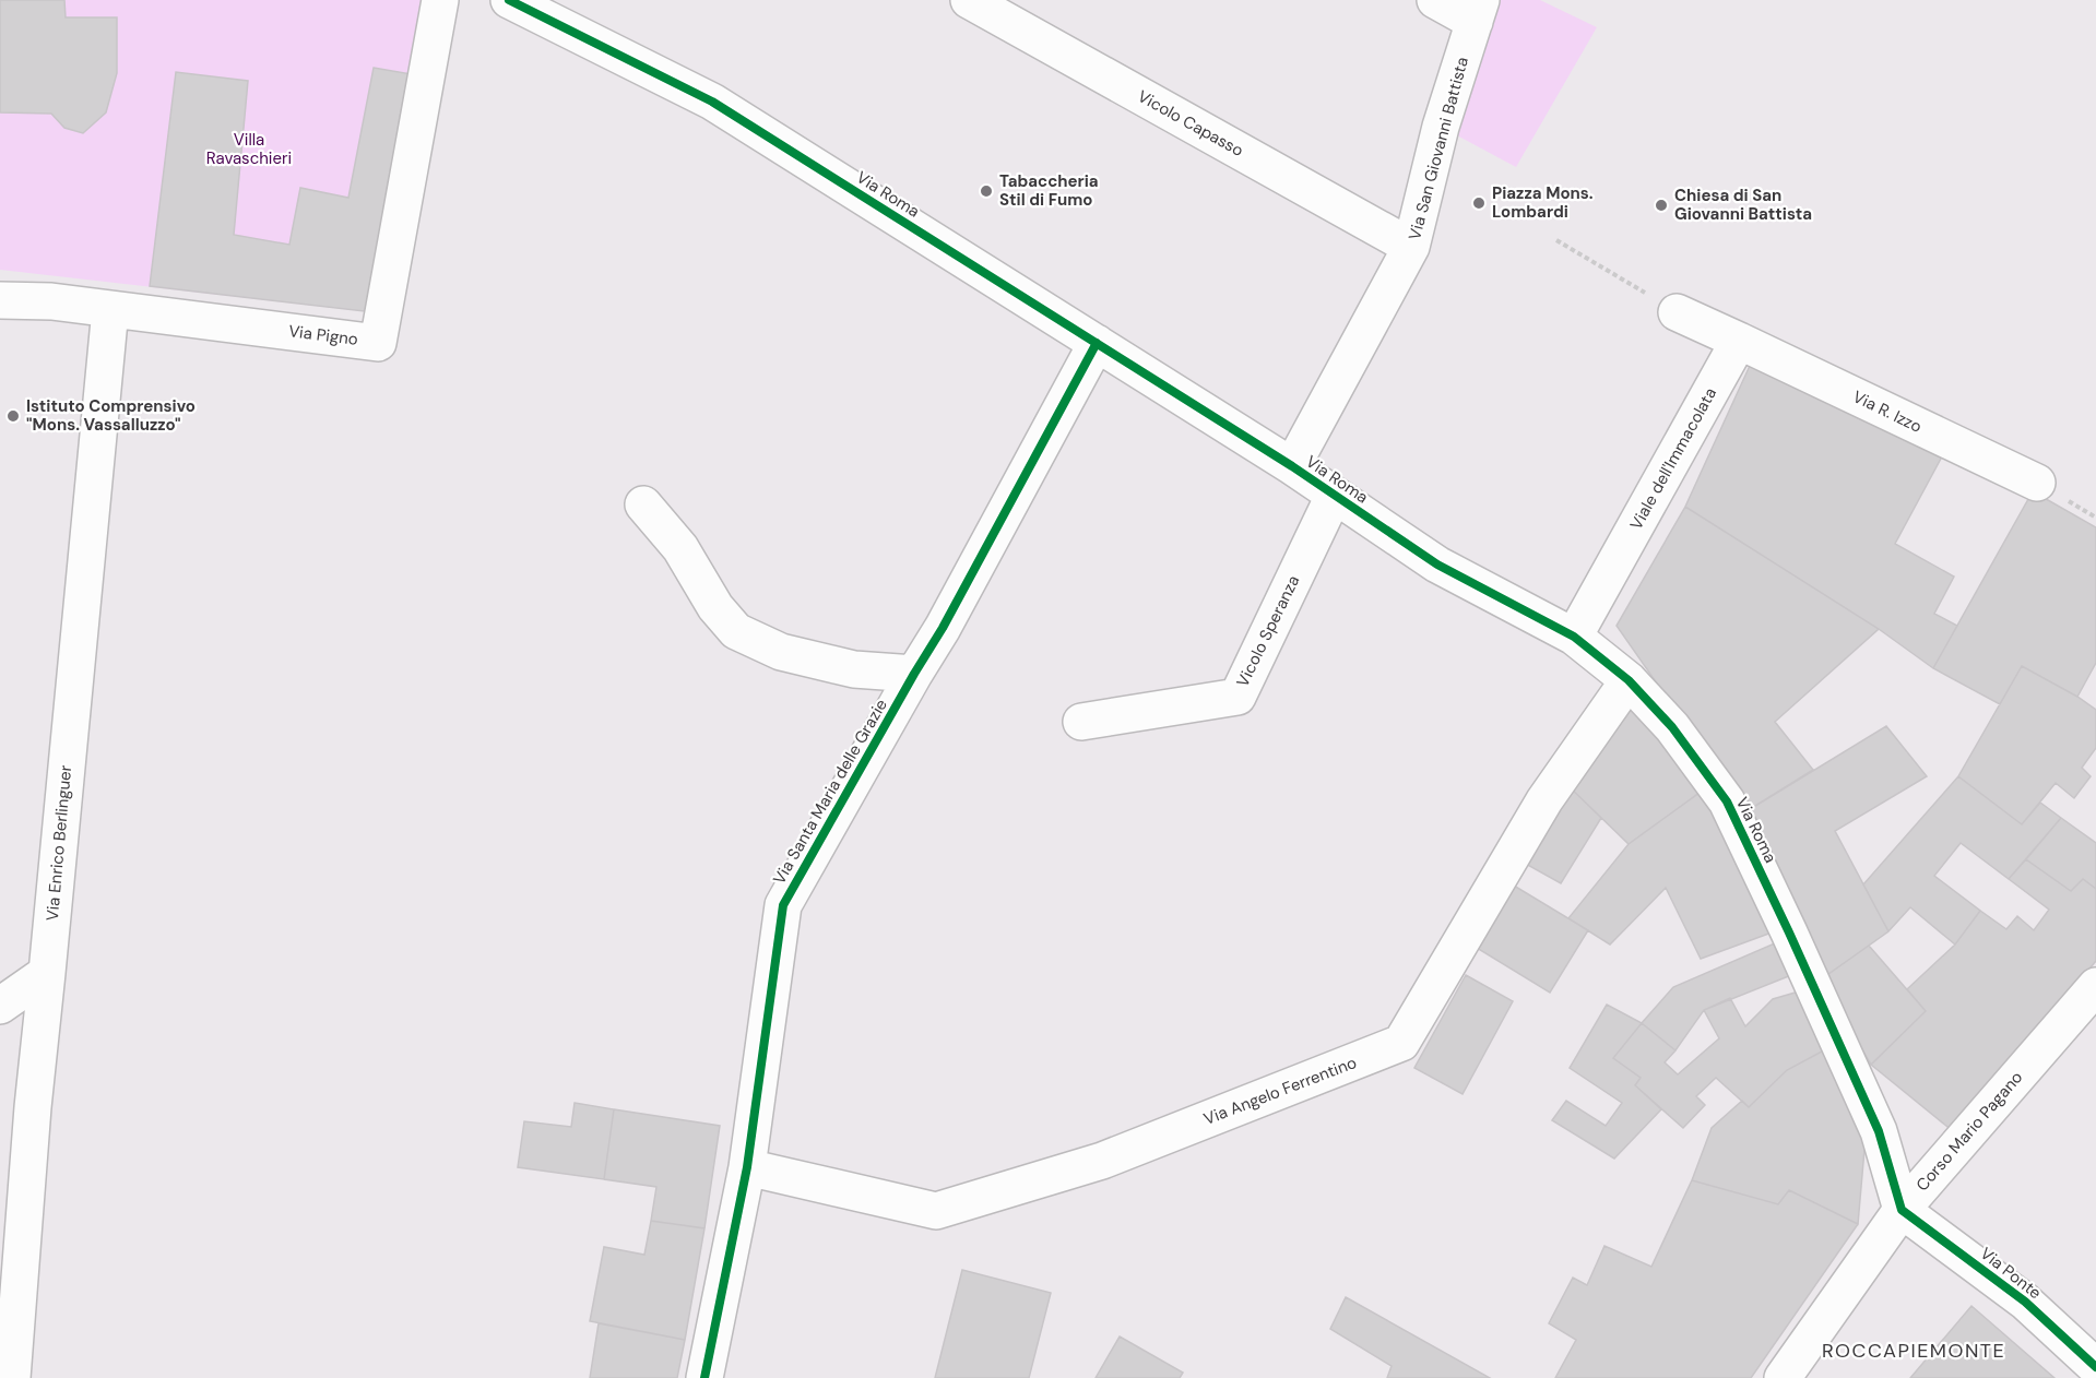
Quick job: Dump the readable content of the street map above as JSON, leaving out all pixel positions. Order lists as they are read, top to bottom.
{
  "streets": {
    "street": [
      "Vicolo Capasso",
      "Via San Giovanni Battista",
      "Via Roma",
      "Via Pigno",
      "Via R. Izzo",
      "Viale dell'Immacolata",
      "Vicolo Speranza",
      "Via Santa Maria delle Grazie",
      "Via Enrico Berlinguer",
      "Via Angelo Ferrentino",
      "Corso Mario Pagano",
      "Via Ponte"
    ]
  },
  "crossings": [
    ["Vicolo Capasso", "Via San Giovanni Battista"],
    ["Via San Giovanni Battista", "Via Roma"],
    ["Via Roma", "Viale dell'Immacolata"],
    ["Via Roma", "Vicolo Speranza"],
    ["Via Roma", "Via Santa Maria delle Grazie"],
    ["Via Roma", "Via Angelo Ferrentino"],
    ["Via Roma", "Corso Mario Pagano"],
    ["Via Roma", "Via Ponte"],
    ["Via Pigno", "Via Enrico Berlinguer"],
    ["Via R. Izzo", "Viale dell'Immacolata"],
    ["Via Santa Maria delle Grazie", "Via Angelo Ferrentino"],
    ["Corso Mario Pagano", "Via Ponte"]
  ],
  "districts": ["ROCCAPIEMONTE"],
  "parks": ["Villa Ravaschieri"],
  "places": [
    "Tabaccheria Stil di Fumo",
    "Piazza Mons. Lombardi",
    "Chiesa di San Giovanni Battista",
    "Istituto Comprensivo \"Mons. Vassalluzzo\""
  ]
}
